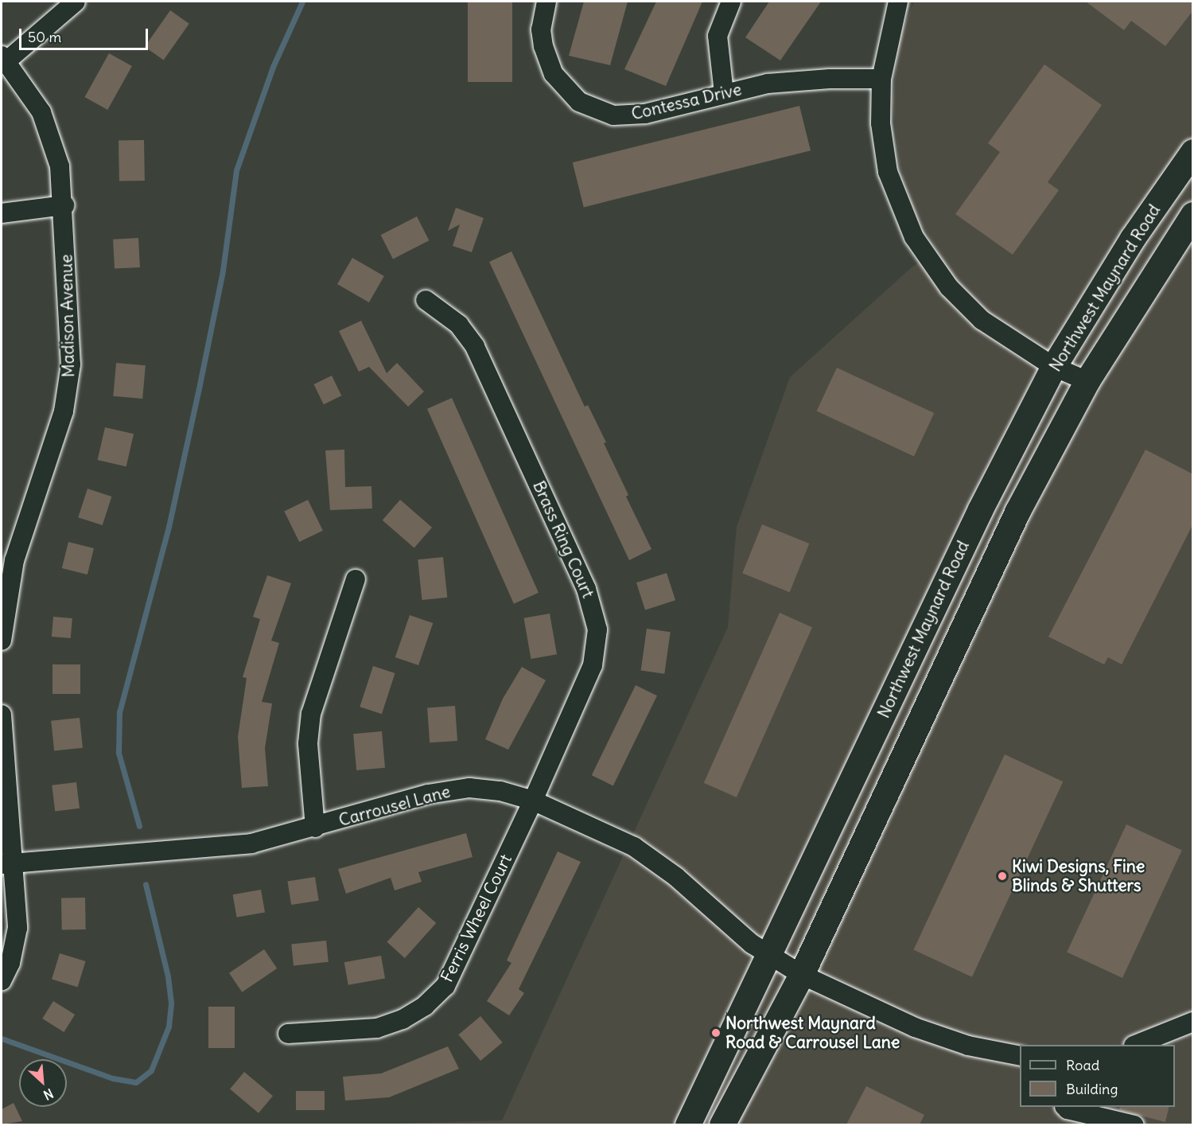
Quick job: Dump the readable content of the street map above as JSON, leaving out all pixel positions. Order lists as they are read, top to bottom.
{
  "streets": {
    "main road": ["Northwest Maynard Road"],
    "street": [
      "Contessa Drive",
      "Madison Avenue",
      "Brass Ring Court",
      "Carrousel Lane",
      "Ferris Wheel Court"
    ]
  },
  "crossings": [
    ["Northwest Maynard Road", "Carrousel Lane"],
    ["Brass Ring Court", "Carrousel Lane"],
    ["Brass Ring Court", "Ferris Wheel Court"],
    ["Carrousel Lane", "Ferris Wheel Court"]
  ],
  "places": ["Kiwi Designs, Fine Blinds & Shutters", "Northwest Maynard Road & Carrousel Lane"],
  "legend": ["Road", "Building"],
  "scale_bar": "50 m",
  "north": "bottom right"
}
